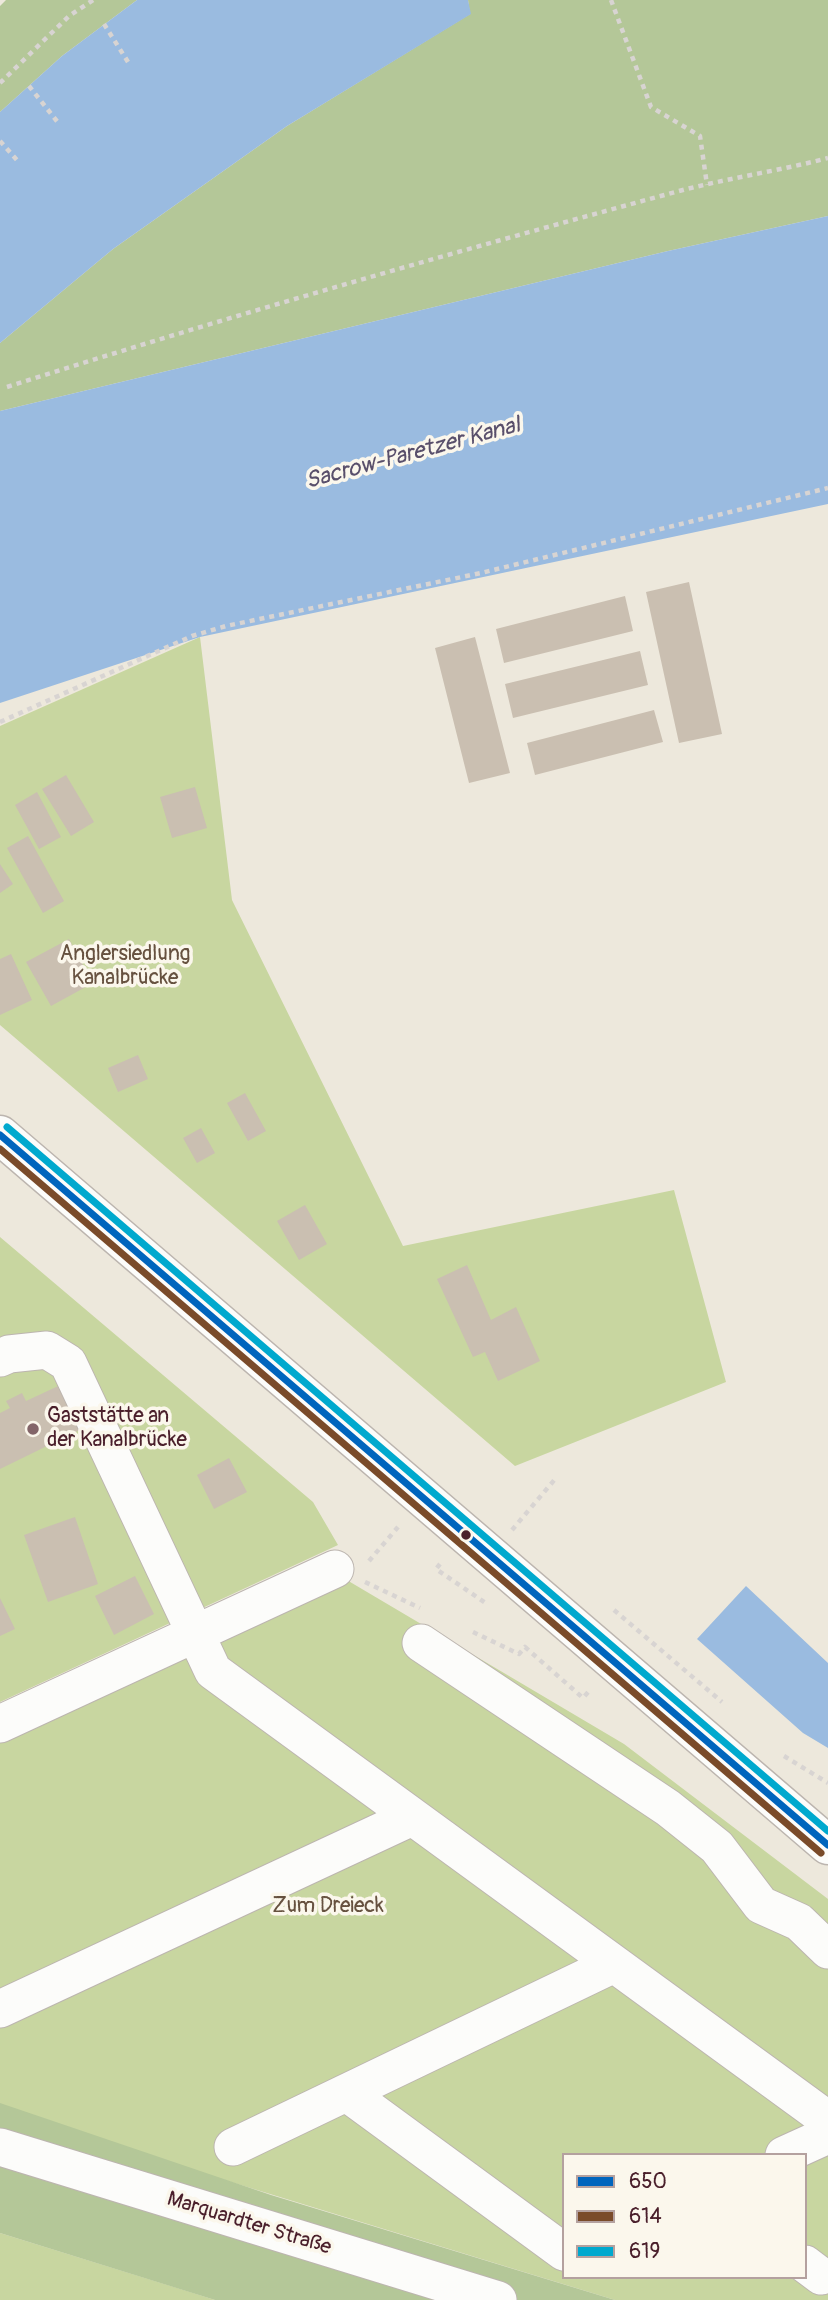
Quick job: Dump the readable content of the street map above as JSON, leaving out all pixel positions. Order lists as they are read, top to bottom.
{
  "streets": {
    "street": ["Marquardter Straße"]
  },
  "water": ["Sacrow-Paretzer Kanal"],
  "parks": ["Anglersiedlung Kanalbrücke", "Zum Dreieck"],
  "places": ["Gaststätte an der Kanalbrücke"],
  "lines": ["transit line 619", "transit line 650", "transit line 614"],
  "legend": ["650", "614", "619"]
}
